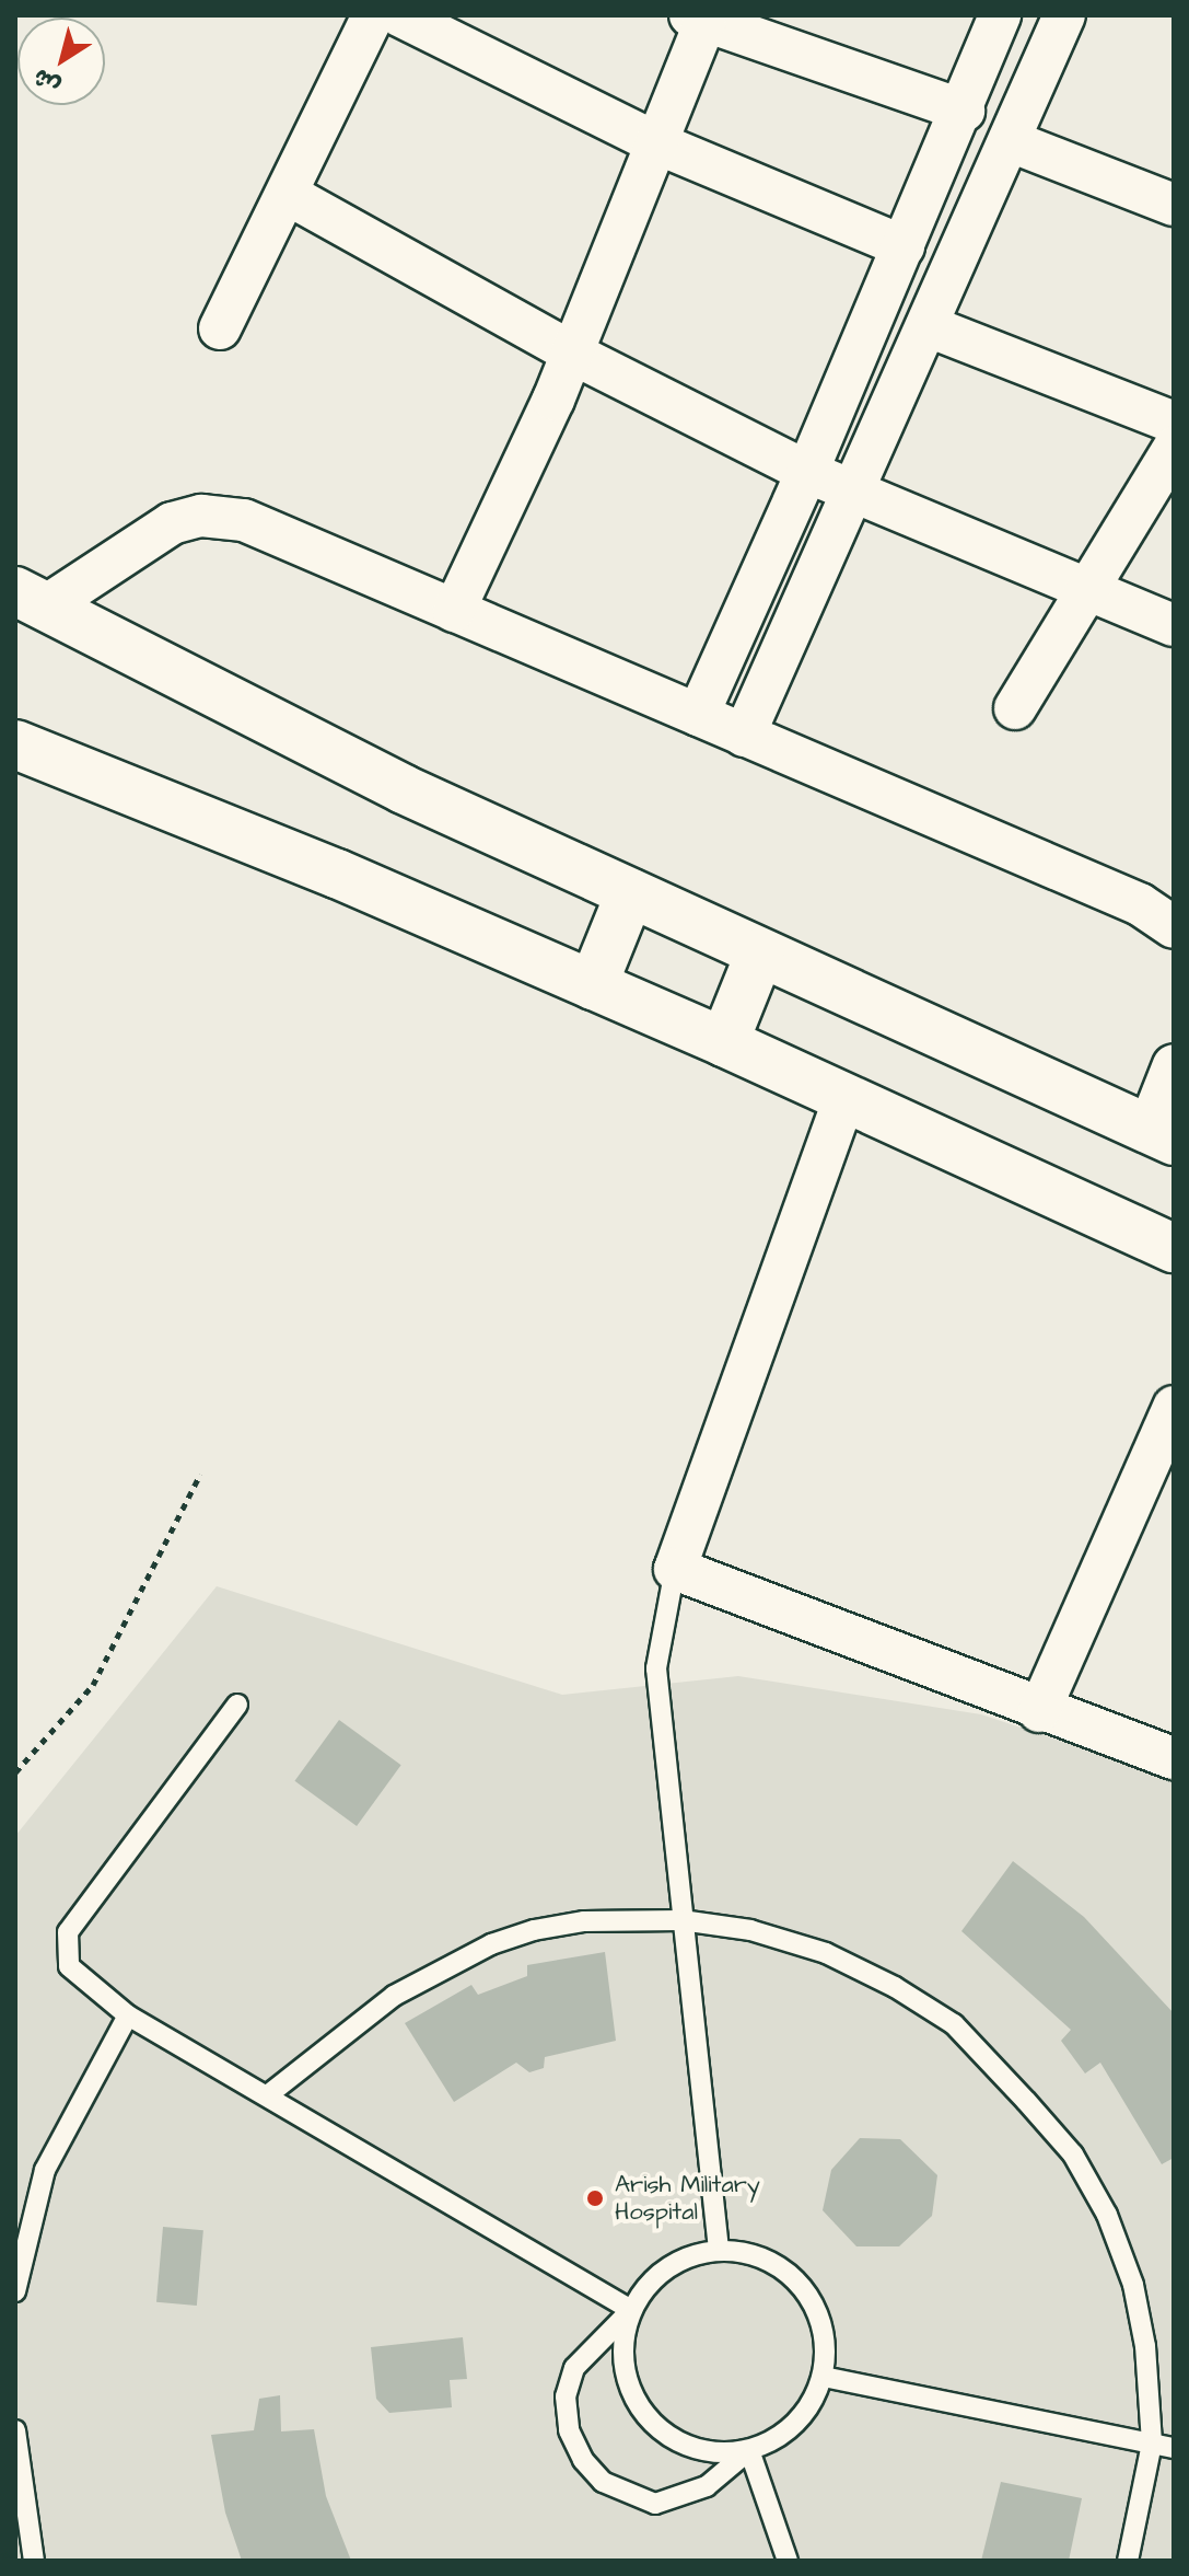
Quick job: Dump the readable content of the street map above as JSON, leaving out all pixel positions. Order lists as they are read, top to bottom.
{
  "places": ["Arish Military Hospital"],
  "north": "bottom left"
}
